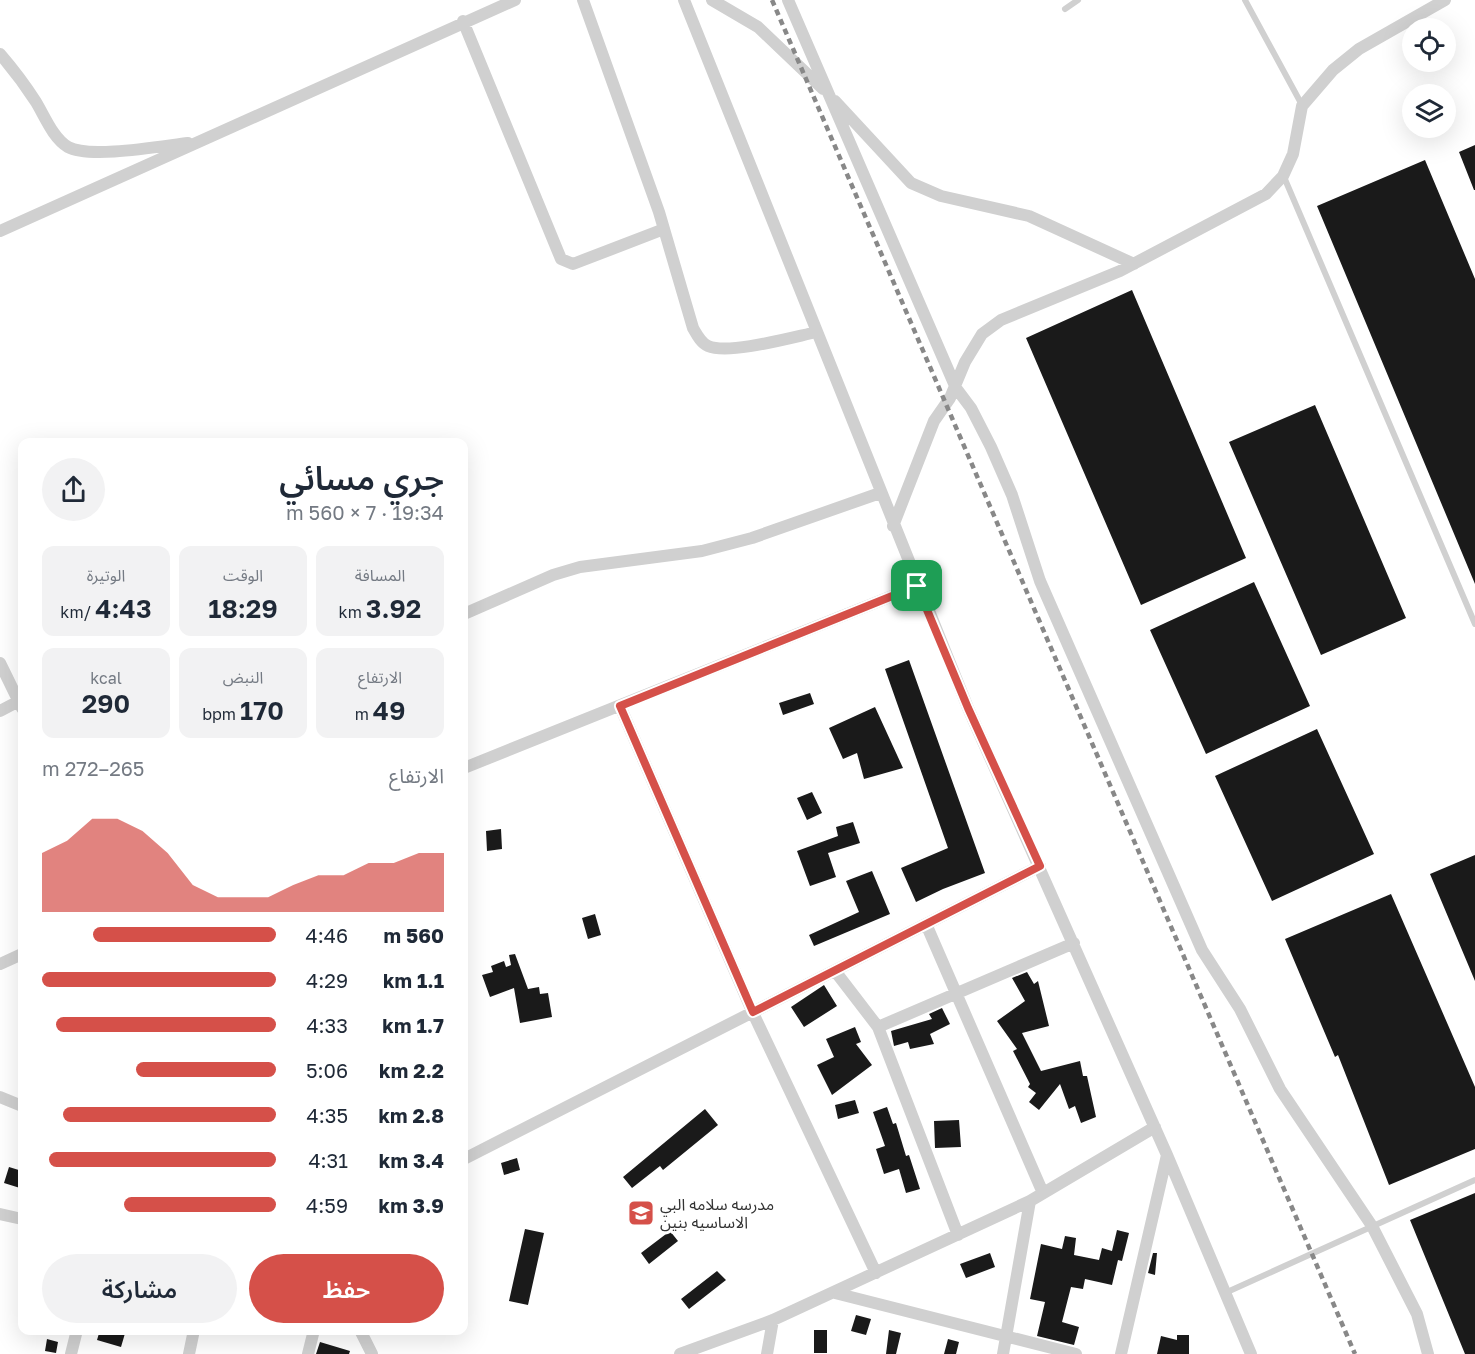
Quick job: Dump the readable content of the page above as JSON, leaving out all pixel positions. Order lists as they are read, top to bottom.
{
  "places": {
    "school or university": ["مدرسه سلامه البي الاساسيه بنين"]
  },
  "page": {
    "heading": ["جري مسائي", "19:34 · 7 × 560 m"],
    "stats": [
      ["المسافة", "3.92 km"],
      ["الوقت", "18:29"],
      ["الوتيرة", "4:43 /km"],
      ["الارتفاع", "49 m"],
      ["النبض", "170 bpm"],
      ["kcal", "290"]
    ],
    "chart": ["الارتفاع", "265–272 m"],
    "list": [
      {
        "name": "560 m",
        "note": "4:46"
      },
      {
        "name": "1.1 km",
        "note": "4:29"
      },
      {
        "name": "1.7 km",
        "note": "4:33"
      },
      {
        "name": "2.2 km",
        "note": "5:06"
      },
      {
        "name": "2.8 km",
        "note": "4:35"
      },
      {
        "name": "3.4 km",
        "note": "4:31"
      },
      {
        "name": "3.9 km",
        "note": "4:59"
      }
    ],
    "buttons": ["حفظ", "مشاركة"]
  }
}
